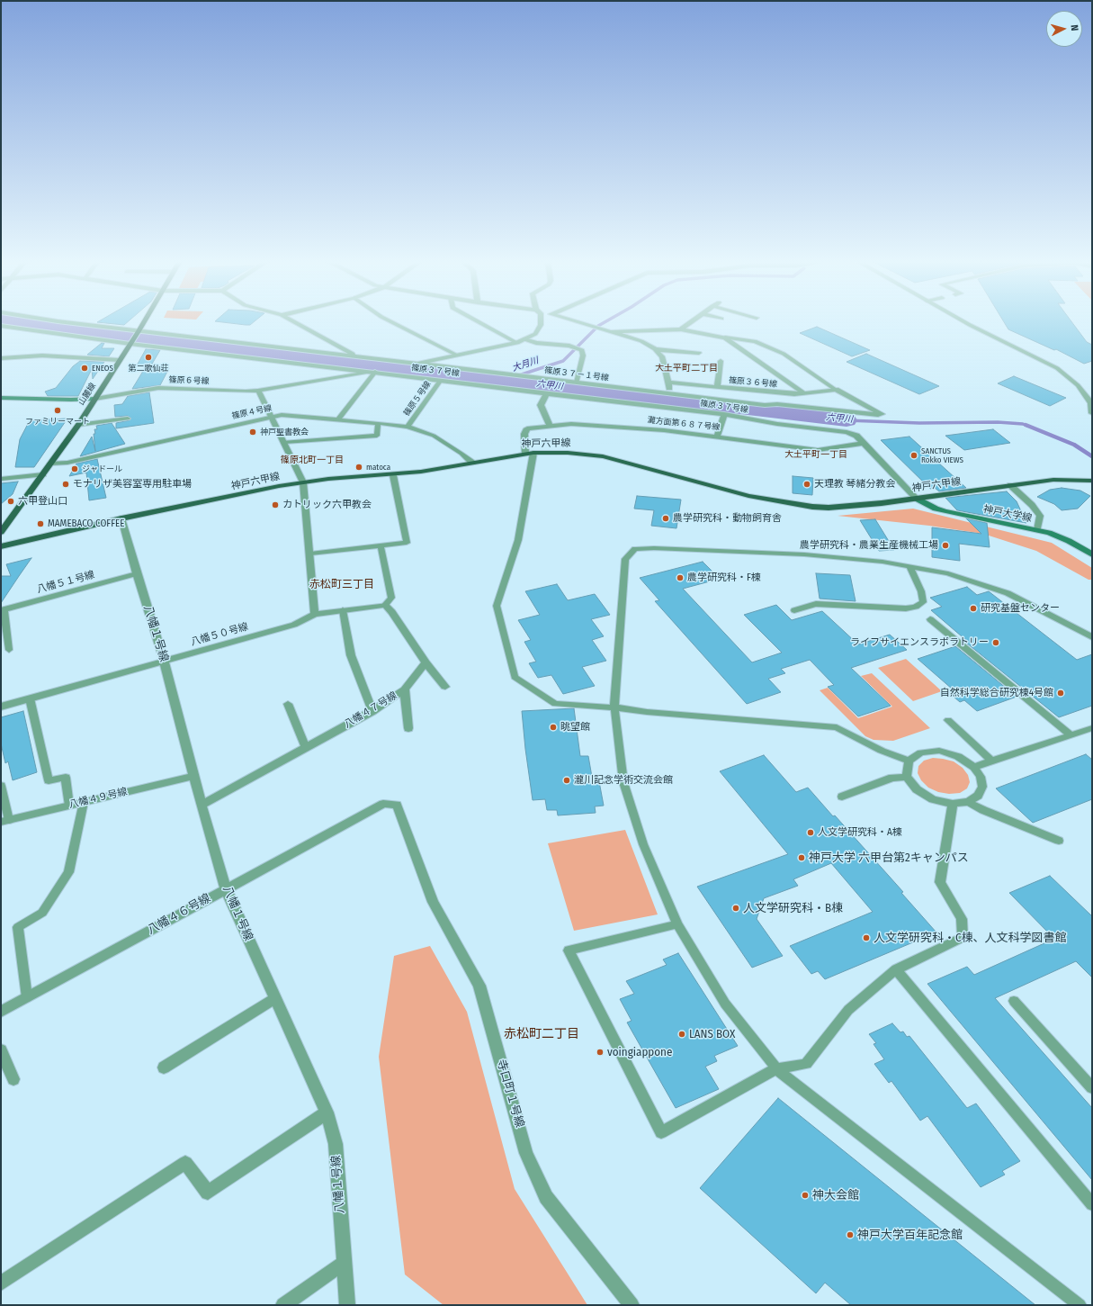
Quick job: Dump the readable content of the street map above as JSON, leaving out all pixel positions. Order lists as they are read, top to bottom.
{
  "streets": {
    "main road": ["山麓線", "神戸六甲線"],
    "street": [
      "篠原３７号線",
      "篠原３７－１号線",
      "篠原６号線",
      "篠原３６号線",
      "灘方面第６８７号線",
      "神戸大学線",
      "八幡１号線",
      "八幡５０号線",
      "八幡４７号線",
      "八幡４９号線",
      "八幡４６号線",
      "寺口町１号線"
    ],
    "lane": ["篠原５号線", "篠原４号線", "八幡５１号線"]
  },
  "crossings": [
    ["篠原３７号線", "篠原６号線"],
    ["篠原３７号線", "山麓線"],
    ["篠原３７号線", "篠原５号線"],
    ["篠原３７号線", "灘方面第６８７号線"],
    ["篠原３７号線", "神戸六甲線"],
    ["篠原３７号線", "神戸大学線"],
    ["篠原３７－１号線", "篠原３６号線"],
    ["篠原６号線", "山麓線"],
    ["山麓線", "篠原４号線"],
    ["篠原５号線", "篠原４号線"],
    ["篠原４号線", "神戸六甲線"],
    ["灘方面第６８７号線", "神戸六甲線"],
    ["神戸六甲線", "神戸大学線"],
    ["神戸六甲線", "八幡１号線"],
    ["八幡５１号線", "八幡１号線"],
    ["八幡１号線", "八幡５０号線"],
    ["八幡１号線", "八幡４７号線"],
    ["八幡１号線", "八幡４９号線"],
    ["八幡１号線", "八幡４６号線"],
    ["八幡４６号線", "寺口町１号線"]
  ],
  "districts": [
    "大土平町二丁目",
    "大土平町一丁目",
    "篠原北町一丁目",
    "赤松町三丁目",
    "赤松町二丁目"
  ],
  "water": ["大月川", "六甲川"],
  "places": [
    "第二歌仙荘",
    "ENEOS",
    "ファミリーマート",
    "神戸聖書教会",
    "SANCTUS Rokko VIEWS",
    "matoca",
    "ジャドール",
    "モナリザ美容室専用駐車場",
    "天理教 琴緒分教会",
    "六甲登山口",
    "カトリック六甲教会",
    "農学研究科・動物飼育舎",
    "MAMEBACO COFFEE",
    "農学研究科・農業生産機械工場",
    "農学研究科・F棟",
    "研究基盤センター",
    "ライフサイエンスラボラトリー",
    "自然科学総合研究棟4号館",
    "眺望館",
    "瀧川記念学術交流会館",
    "人文学研究科・A棟",
    "神戸大学 六甲台第2キャンパス",
    "人文学研究科・B棟",
    "人文学研究科・C棟、人文科学図書館",
    "LANS BOX",
    "voingiappone",
    "神大会館",
    "神戸大学百年記念館"
  ],
  "north": "right"
}
